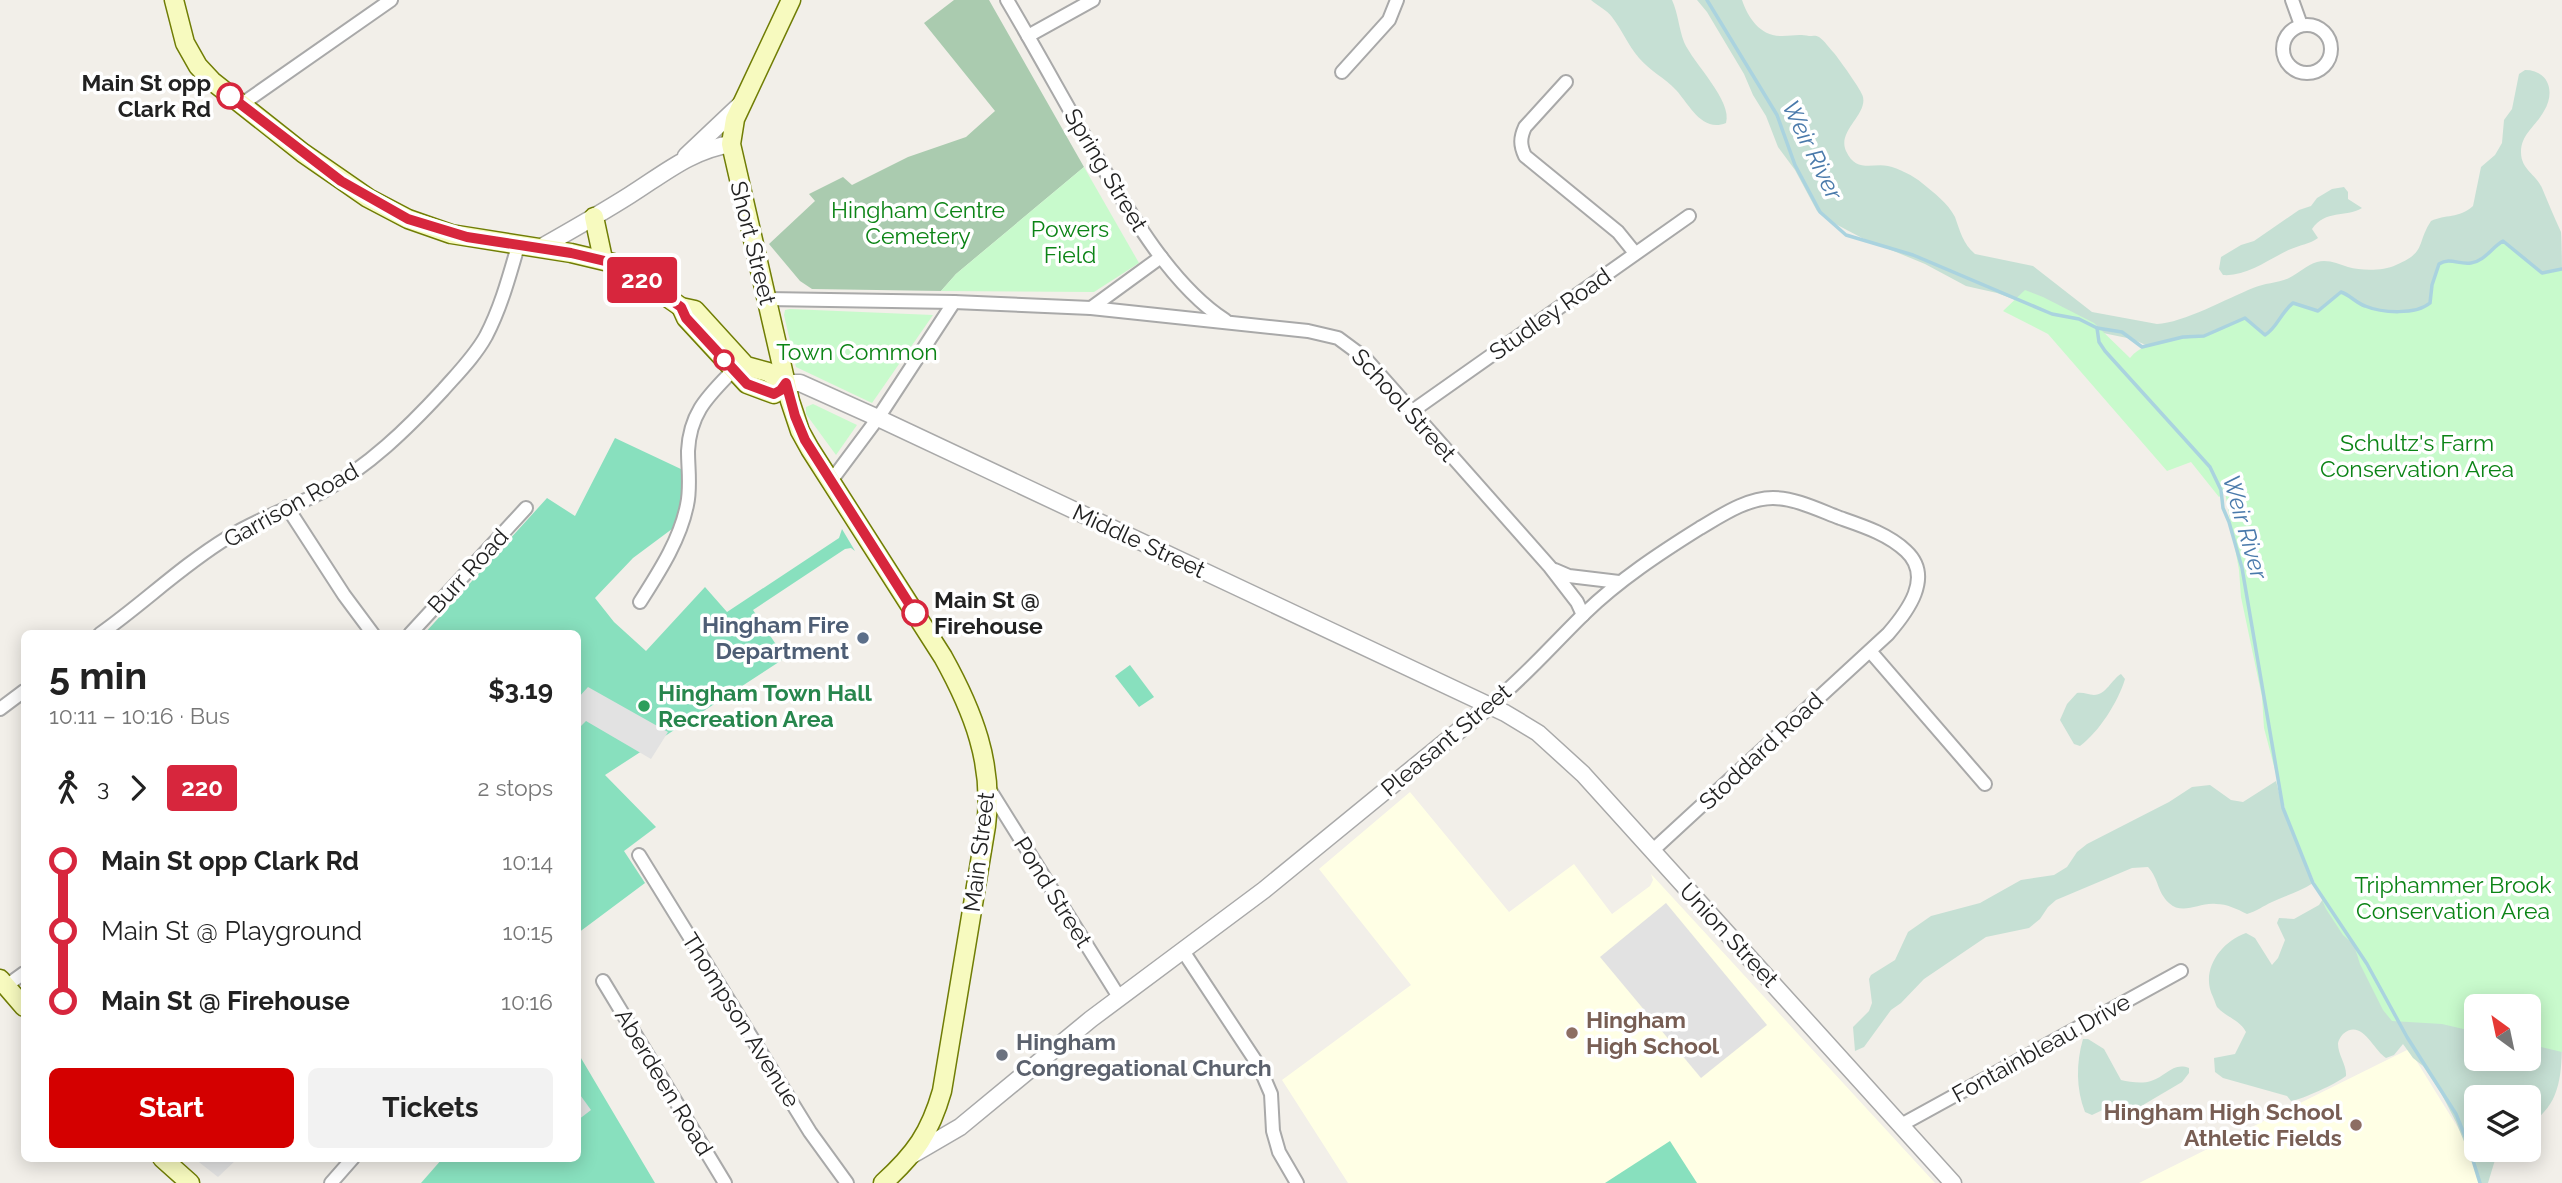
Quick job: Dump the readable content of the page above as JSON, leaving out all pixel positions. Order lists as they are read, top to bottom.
{
  "streets": {
    "main road": ["Short Street", "Main Street"],
    "street": [
      "Spring Street",
      "Studley Road",
      "School Street",
      "Garrison Road",
      "Middle Street",
      "Burr Road",
      "Pleasant Street",
      "Stoddard Road",
      "Pond Street",
      "Union Street",
      "Thompson Avenue",
      "Fontainbleau Drive",
      "Aberdeen Road"
    ]
  },
  "crossings": [
    ["Spring Street", "School Street"],
    ["Short Street", "School Street"],
    ["Short Street", "Middle Street"],
    ["Short Street", "Main Street"],
    ["Studley Road", "School Street"],
    ["School Street", "Pleasant Street"],
    ["Middle Street", "Pleasant Street"],
    ["Middle Street", "Main Street"],
    ["Middle Street", "Union Street"],
    ["Pleasant Street", "Stoddard Road"],
    ["Pleasant Street", "Main Street"],
    ["Pleasant Street", "Pond Street"],
    ["Pleasant Street", "Union Street"],
    ["Stoddard Road", "Union Street"],
    ["Main Street", "Pond Street"],
    ["Union Street", "Fontainbleau Drive"]
  ],
  "water": ["Weir River"],
  "parks": [
    "Hingham Centre Cemetery",
    "Powers Field",
    "Town Common",
    "Schultz's Farm Conservation Area",
    "Triphammer Brook Conservation Area"
  ],
  "places": [
    "Main St opp Clark Rd",
    "Main St @ Firehouse",
    "Hingham Fire Department",
    "Hingham Town Hall Recreation Area",
    "Hingham High School",
    "Hingham Congregational Church",
    "Hingham High School Athletic Fields"
  ],
  "lines": ["bus line 220"],
  "north": "top left",
  "page": {
    "on_map": "220",
    "heading": ["5 min", "10:11 – 10:16 · Bus", "$3.19"],
    "legs": ["3", "220", "2 stops"],
    "list": [
      {
        "name": "Main St opp Clark Rd",
        "value": "10:14"
      },
      {
        "name": "Main St @ Playground",
        "value": "10:15"
      },
      {
        "name": "Main St @ Firehouse",
        "value": "10:16"
      }
    ],
    "buttons": ["Start", "Tickets"]
  }
}
